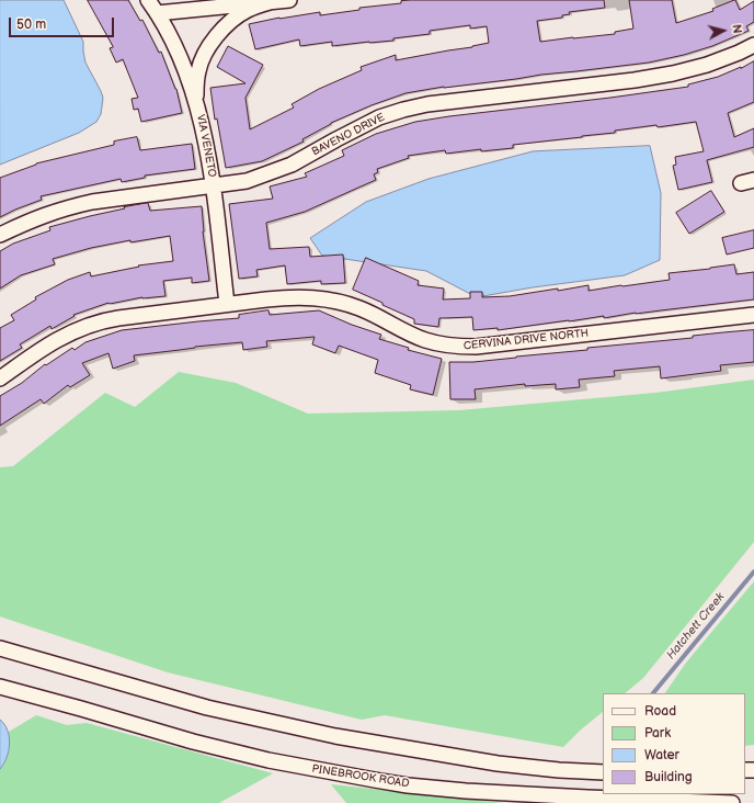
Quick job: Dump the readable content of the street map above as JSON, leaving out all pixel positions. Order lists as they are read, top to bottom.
{
  "streets": {
    "street": [
      "BAVENO DRIVE",
      "VIA VENETO",
      "CERVINA DRIVE NORTH",
      "PINEBROOK ROAD"
    ]
  },
  "crossings": [
    ["BAVENO DRIVE", "VIA VENETO"],
    ["VIA VENETO", "CERVINA DRIVE NORTH"]
  ],
  "water": ["Hatchett Creek"],
  "legend": [
    "Road",
    "Park",
    "Water",
    "Building"
  ],
  "scale_bar": "50 m",
  "north": "right"
}
